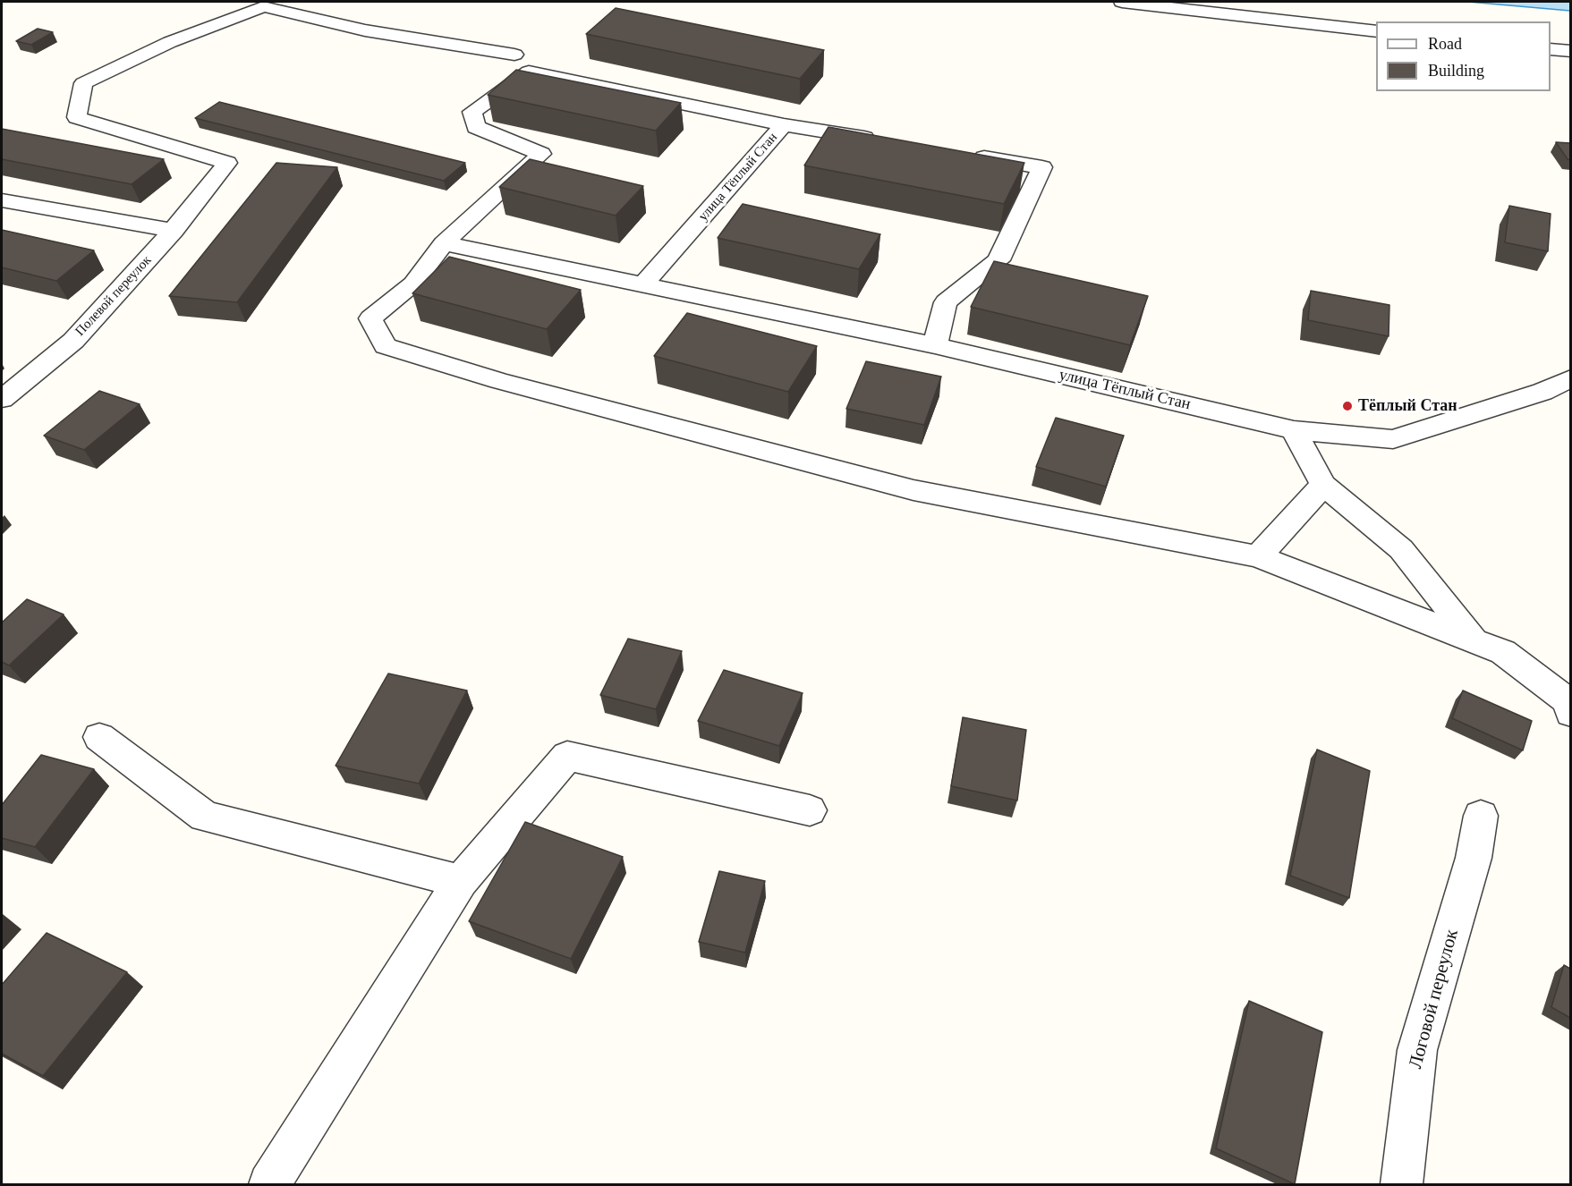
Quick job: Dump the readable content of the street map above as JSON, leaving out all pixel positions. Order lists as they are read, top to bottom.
{
  "streets": {
    "street": ["улица Тёплый Стан", "Полевой переулок", "Логовой переулок"]
  },
  "places": ["Тёплый Стан"],
  "legend": ["Road", "Building"]
}
